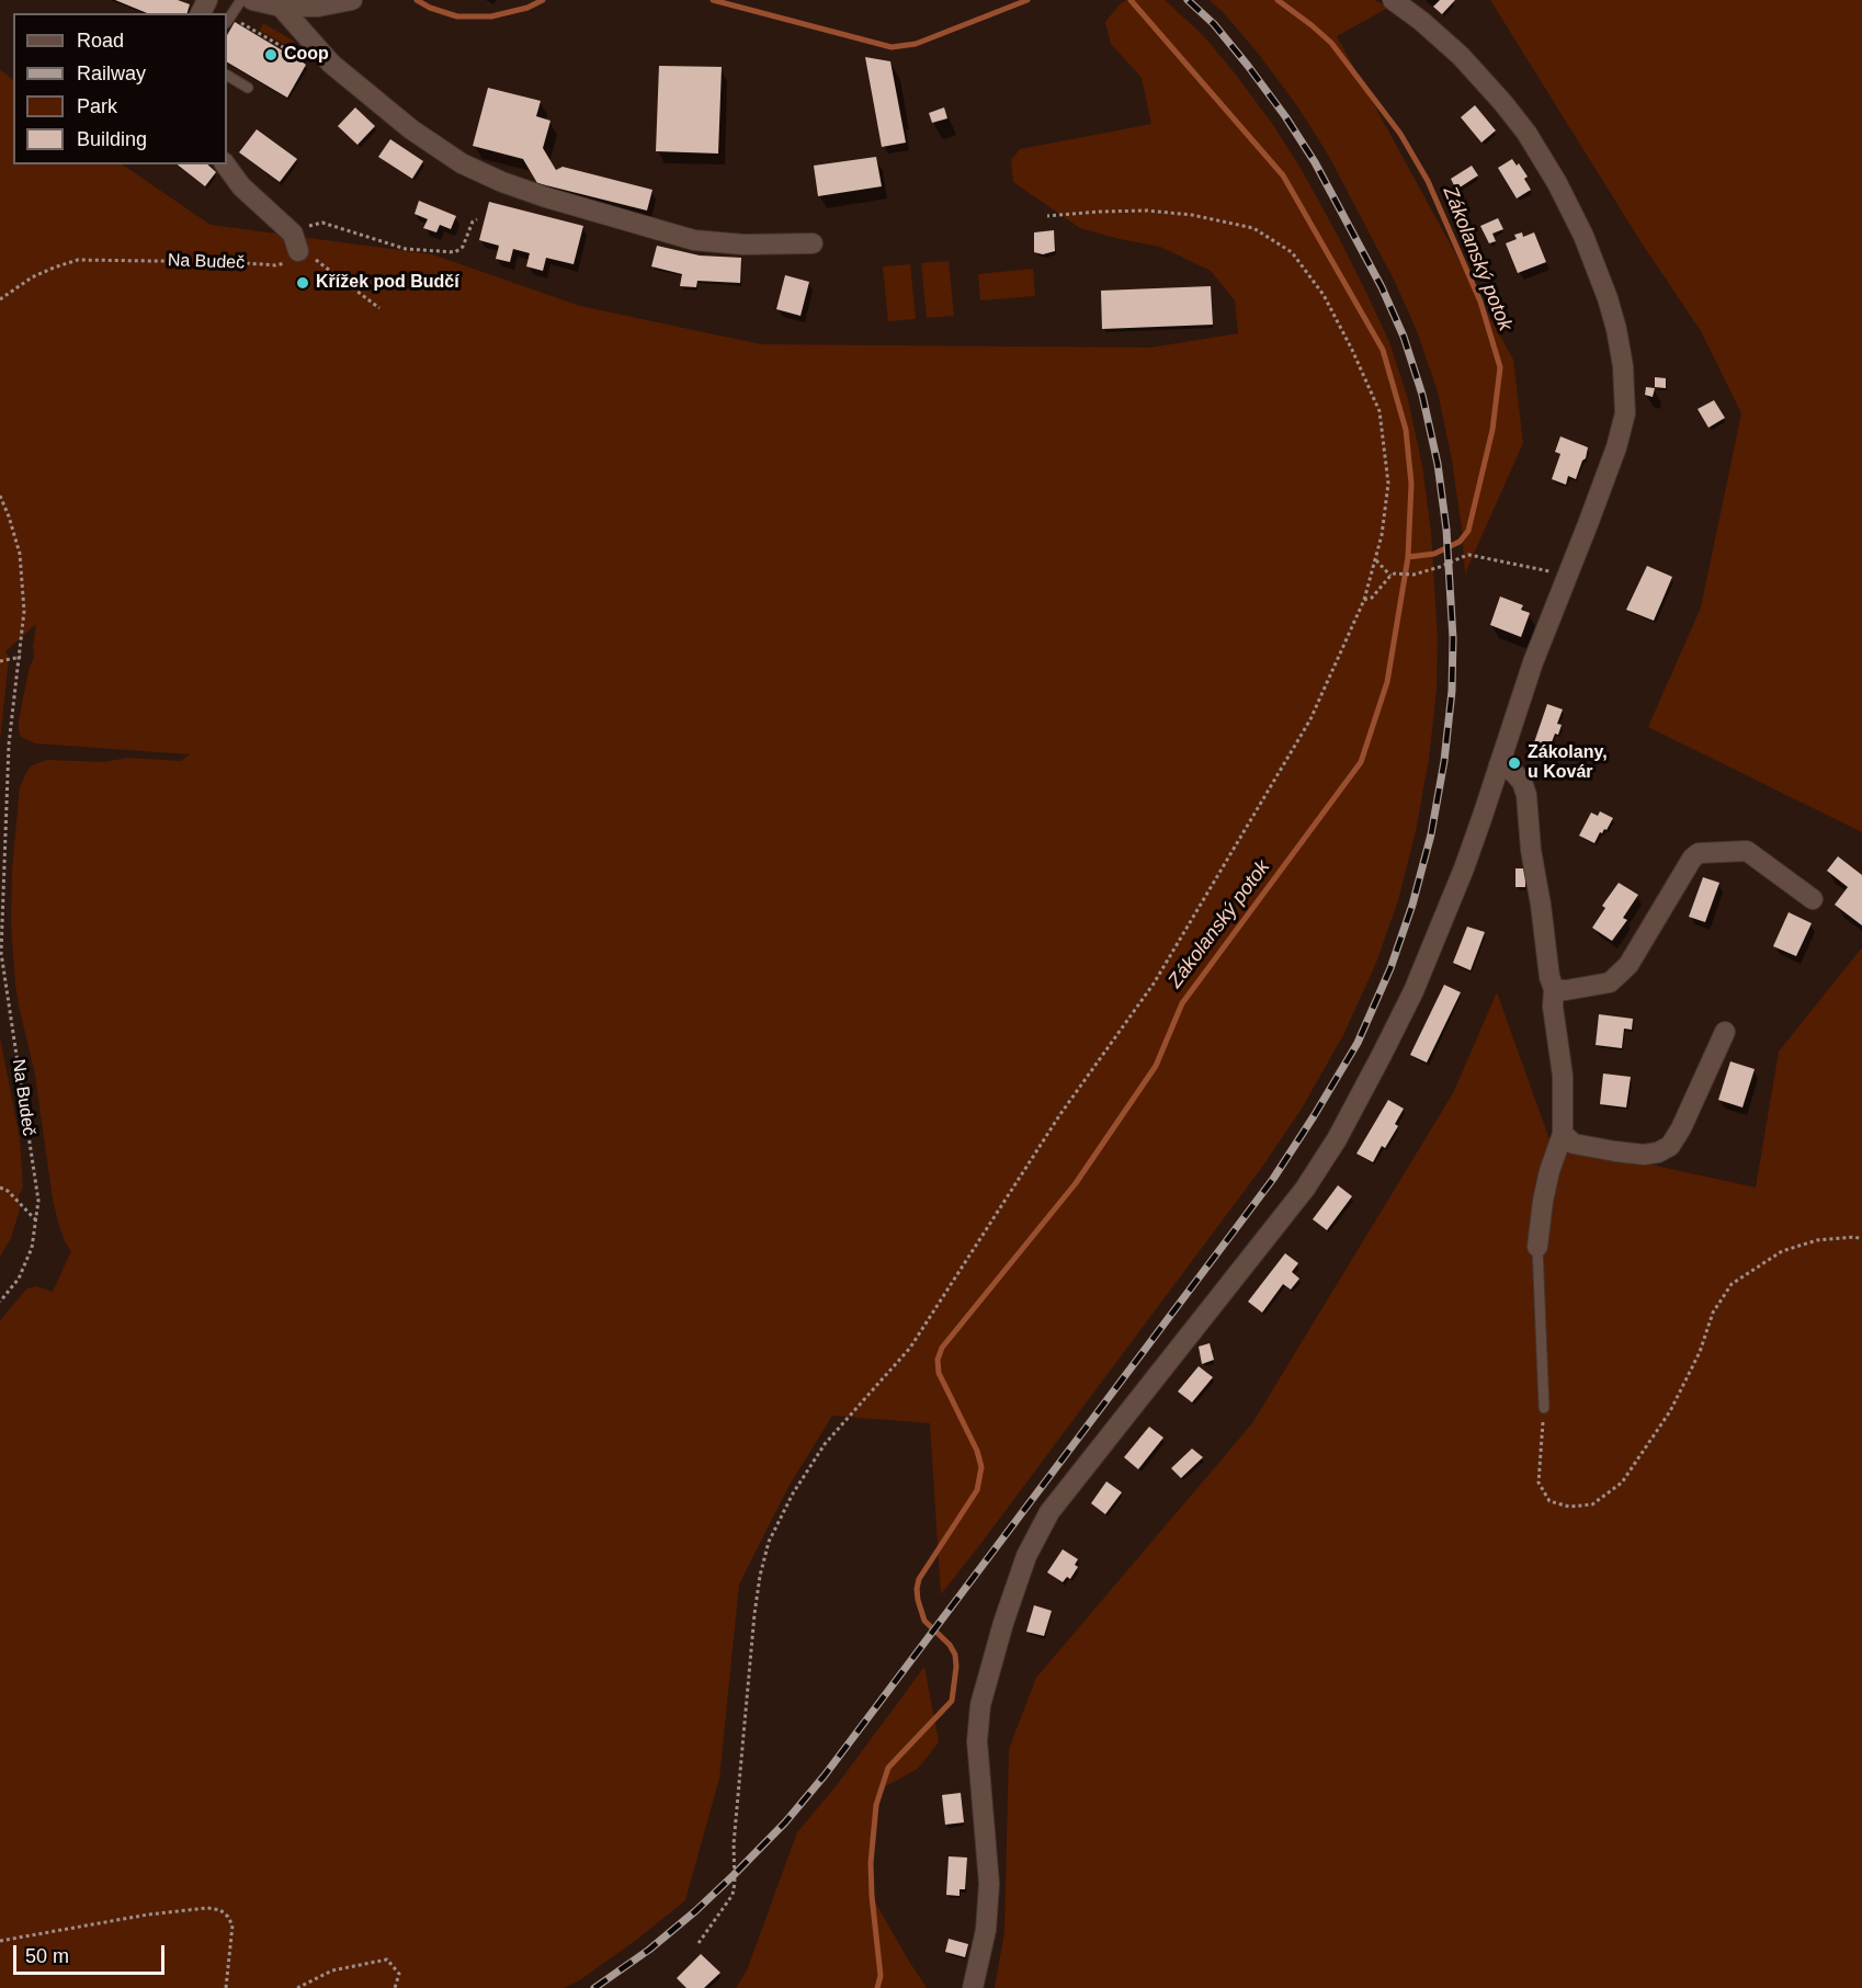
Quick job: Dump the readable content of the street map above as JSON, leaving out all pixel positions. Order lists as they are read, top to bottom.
{
  "streets": {
    "path": ["Na Budeč"]
  },
  "water": ["Zákolanský potok"],
  "places": ["Coop", "Křížek pod Budčí", "Zákolany, u Kovár"],
  "legend": [
    "Road",
    "Railway",
    "Park",
    "Building"
  ],
  "scale_bar": "50 m"
}
